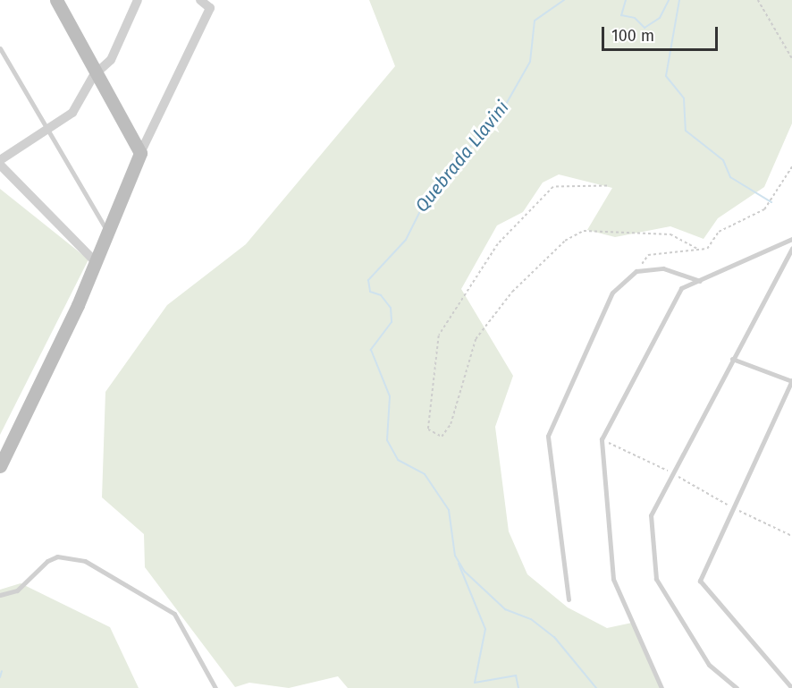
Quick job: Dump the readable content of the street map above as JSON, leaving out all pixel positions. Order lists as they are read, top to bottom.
{
  "water": ["Quebrada Llavini"],
  "scale_bar": "100 m"
}
